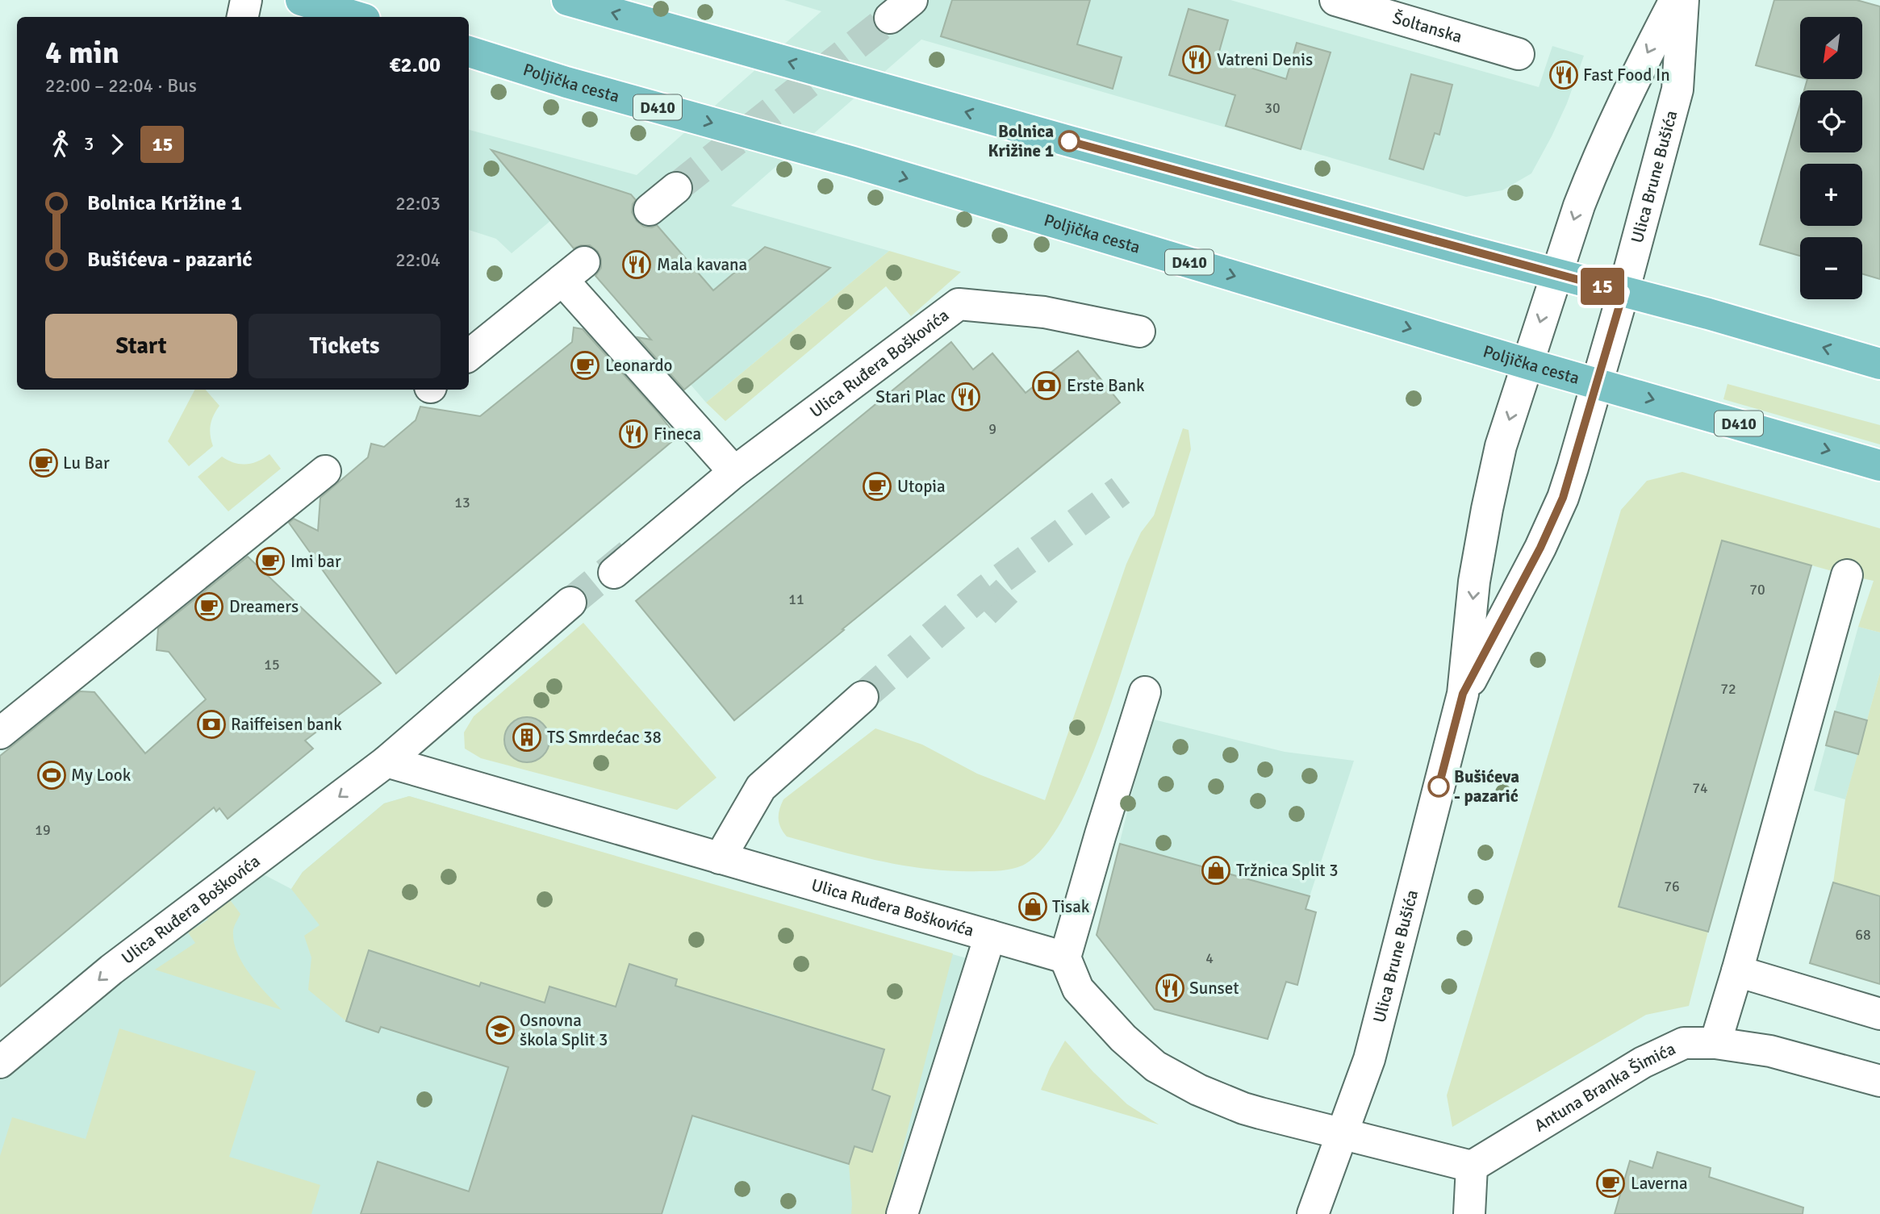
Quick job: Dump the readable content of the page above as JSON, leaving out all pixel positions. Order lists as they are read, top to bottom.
{
  "streets": {
    "main road": ["Poljička cesta", "D410"],
    "street": [
      "Šoltanska",
      "Ulica Brune Bušića",
      "Ulica Ruđera Boškovića",
      "Antuna Branka Šimića"
    ]
  },
  "crossings": [
    ["Poljička cesta", "Ulica Brune Bušića"]
  ],
  "places": {
    "restaurant": [
      "Vatreni Denis",
      "Fast Food In",
      "Mala kavana",
      "Stari Plac",
      "Fineca",
      "Sunset"
    ],
    "other": ["Bolnica Križine 1", "Bušićeva - pazarić"],
    "cafe": [
      "Leonardo",
      "Lu Bar",
      "Utopia",
      "Imi bar",
      "Dreamers",
      "Laverna"
    ],
    "bank": ["Erste Bank", "Raiffeisen bank"],
    "building": ["TS Smrdećac 38"],
    "sports": ["My Look"],
    "shop": ["Tržnica Split 3", "Tisak"],
    "school or university": ["Osnovna škola Split 3"]
  },
  "lines": ["bus line 15"],
  "house_numbers": [
    "30",
    "9",
    "13",
    "70",
    "11",
    "15",
    "72",
    "74",
    "19",
    "76",
    "68",
    "4"
  ],
  "north": "bottom left",
  "page": {
    "on_map": "15",
    "map_buttons": ["+", "−"],
    "heading": ["4 min", "22:00 – 22:04 · Bus", "€2.00"],
    "legs": ["3", "15"],
    "list": [
      {
        "name": "Bolnica Križine 1",
        "value": "22:03"
      },
      {
        "name": "Bušićeva - pazarić",
        "value": "22:04"
      }
    ],
    "buttons": ["Start", "Tickets"]
  }
}
